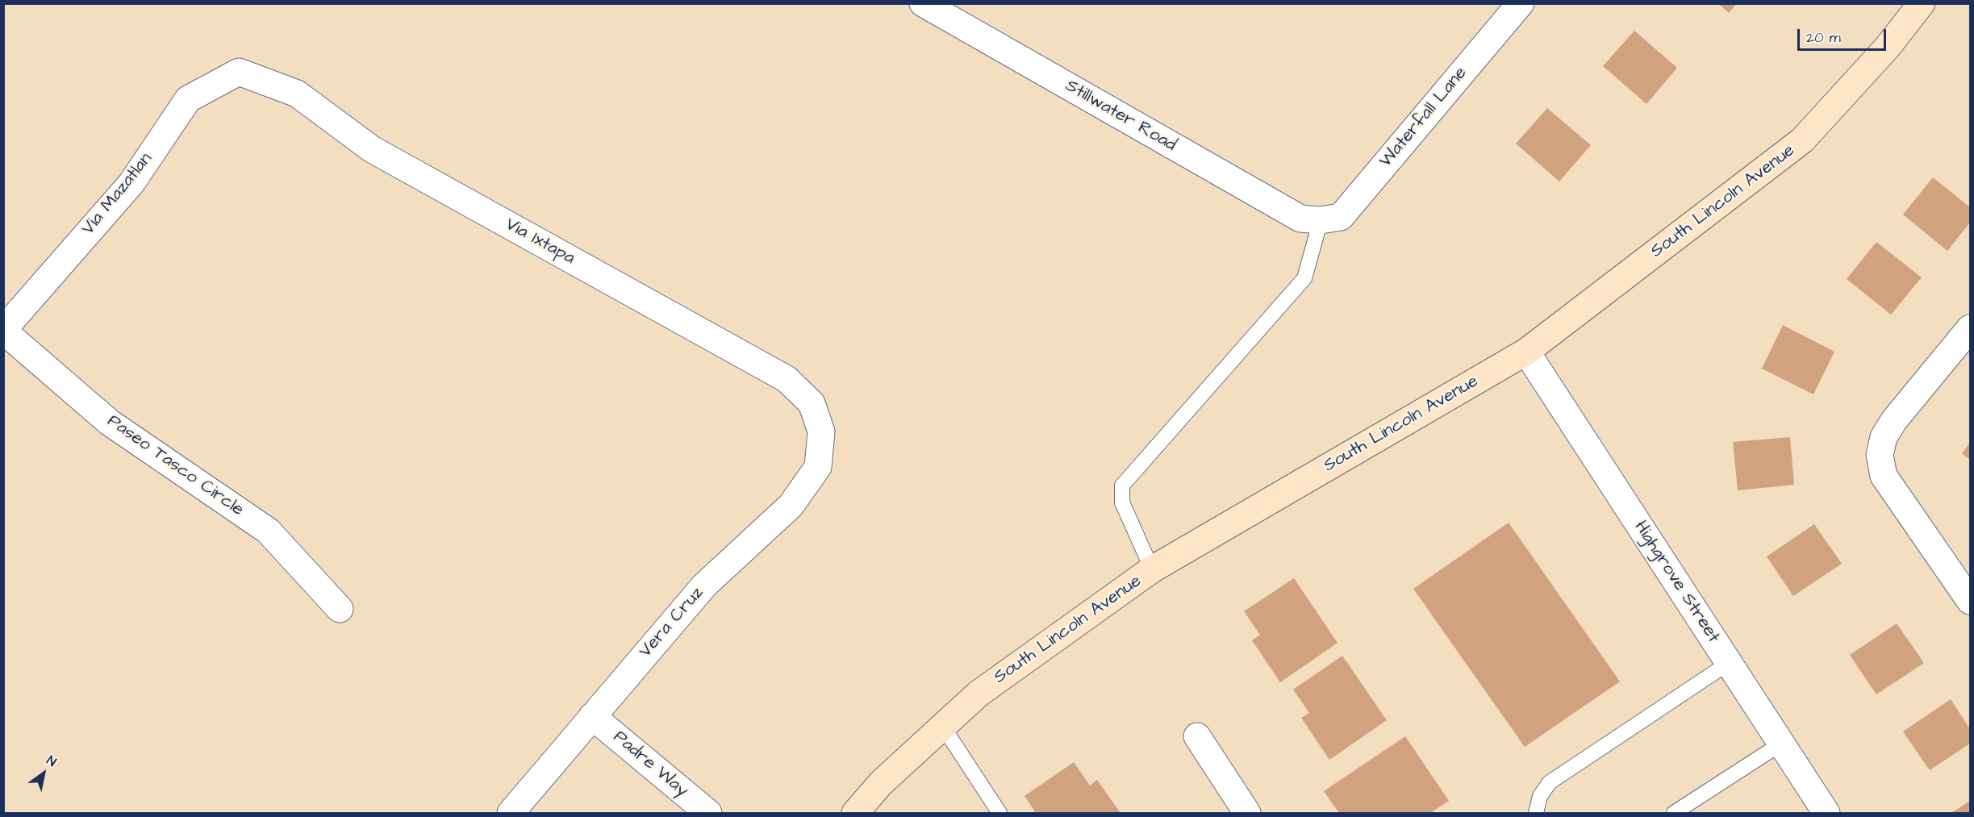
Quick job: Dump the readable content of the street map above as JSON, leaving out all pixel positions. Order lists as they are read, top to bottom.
{
  "streets": {
    "main road": ["South Lincoln Avenue"],
    "street": [
      "Stillwater Road",
      "Waterfall Lane",
      "Via Mazatlan",
      "Via Ixtapa",
      "Paseo Tasco Circle",
      "Highgrove Street",
      "Vera Cruz",
      "Padre Way"
    ]
  },
  "crossings": [
    ["Stillwater Road", "Waterfall Lane"],
    ["Via Mazatlan", "Via Ixtapa"],
    ["Via Mazatlan", "Paseo Tasco Circle"],
    ["South Lincoln Avenue", "Highgrove Street"],
    ["Via Ixtapa", "Vera Cruz"],
    ["Vera Cruz", "Padre Way"]
  ],
  "scale_bar": "20 m",
  "north": "top right"
}
